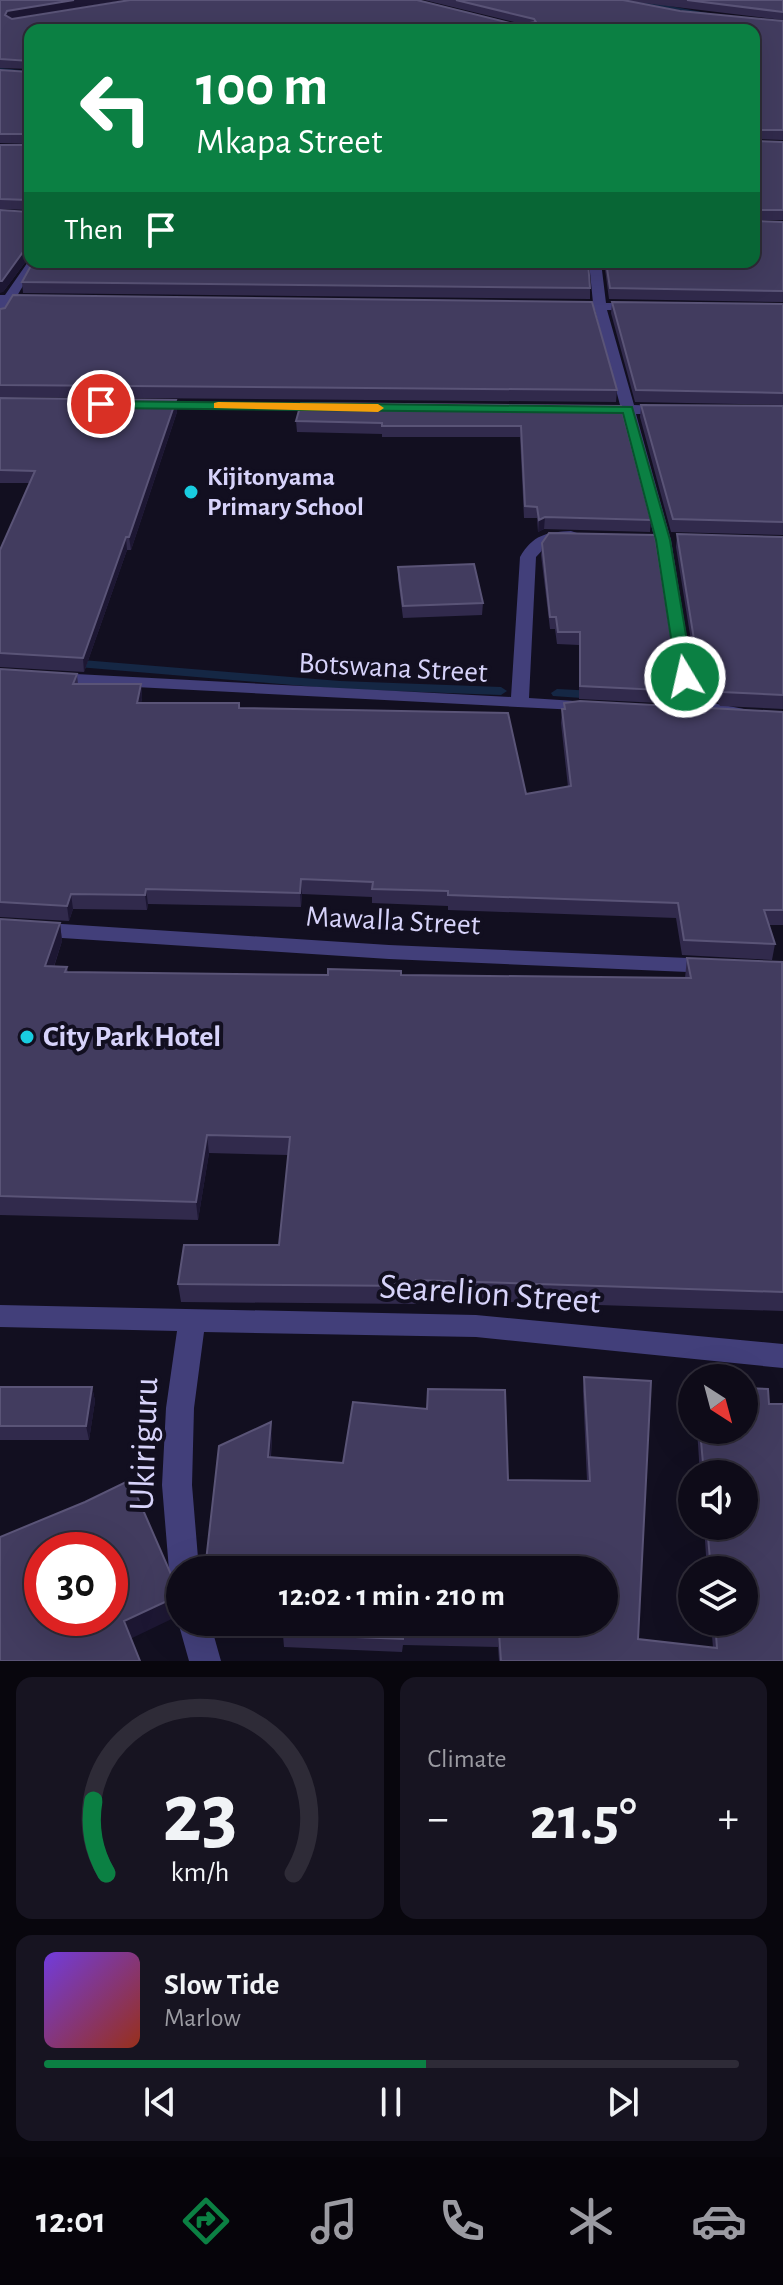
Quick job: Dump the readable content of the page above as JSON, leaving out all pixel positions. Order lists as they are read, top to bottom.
{
  "streets": {
    "street": [
      "Botswana Street",
      "Mawalla Street",
      "Searelion Street",
      "Ukiriguru"
    ]
  },
  "crossings": [
    ["Searelion Street", "Ukiriguru"]
  ],
  "places": ["Kijitonyama Primary School", "City Park Hotel"],
  "north": "bottom right",
  "page": {
    "turn": ["100 m", "Mkapa Street"],
    "then": "Then",
    "limit": "30",
    "trip": "12:02 · 1 min · 210 m",
    "tile": "Climate",
    "heat": ["−", "21.5°", "+"],
    "song": ["Slow Tide", "Marlow"],
    "tabs": "12:01",
    "gauge": ["23", "km/h"]
  }
}
